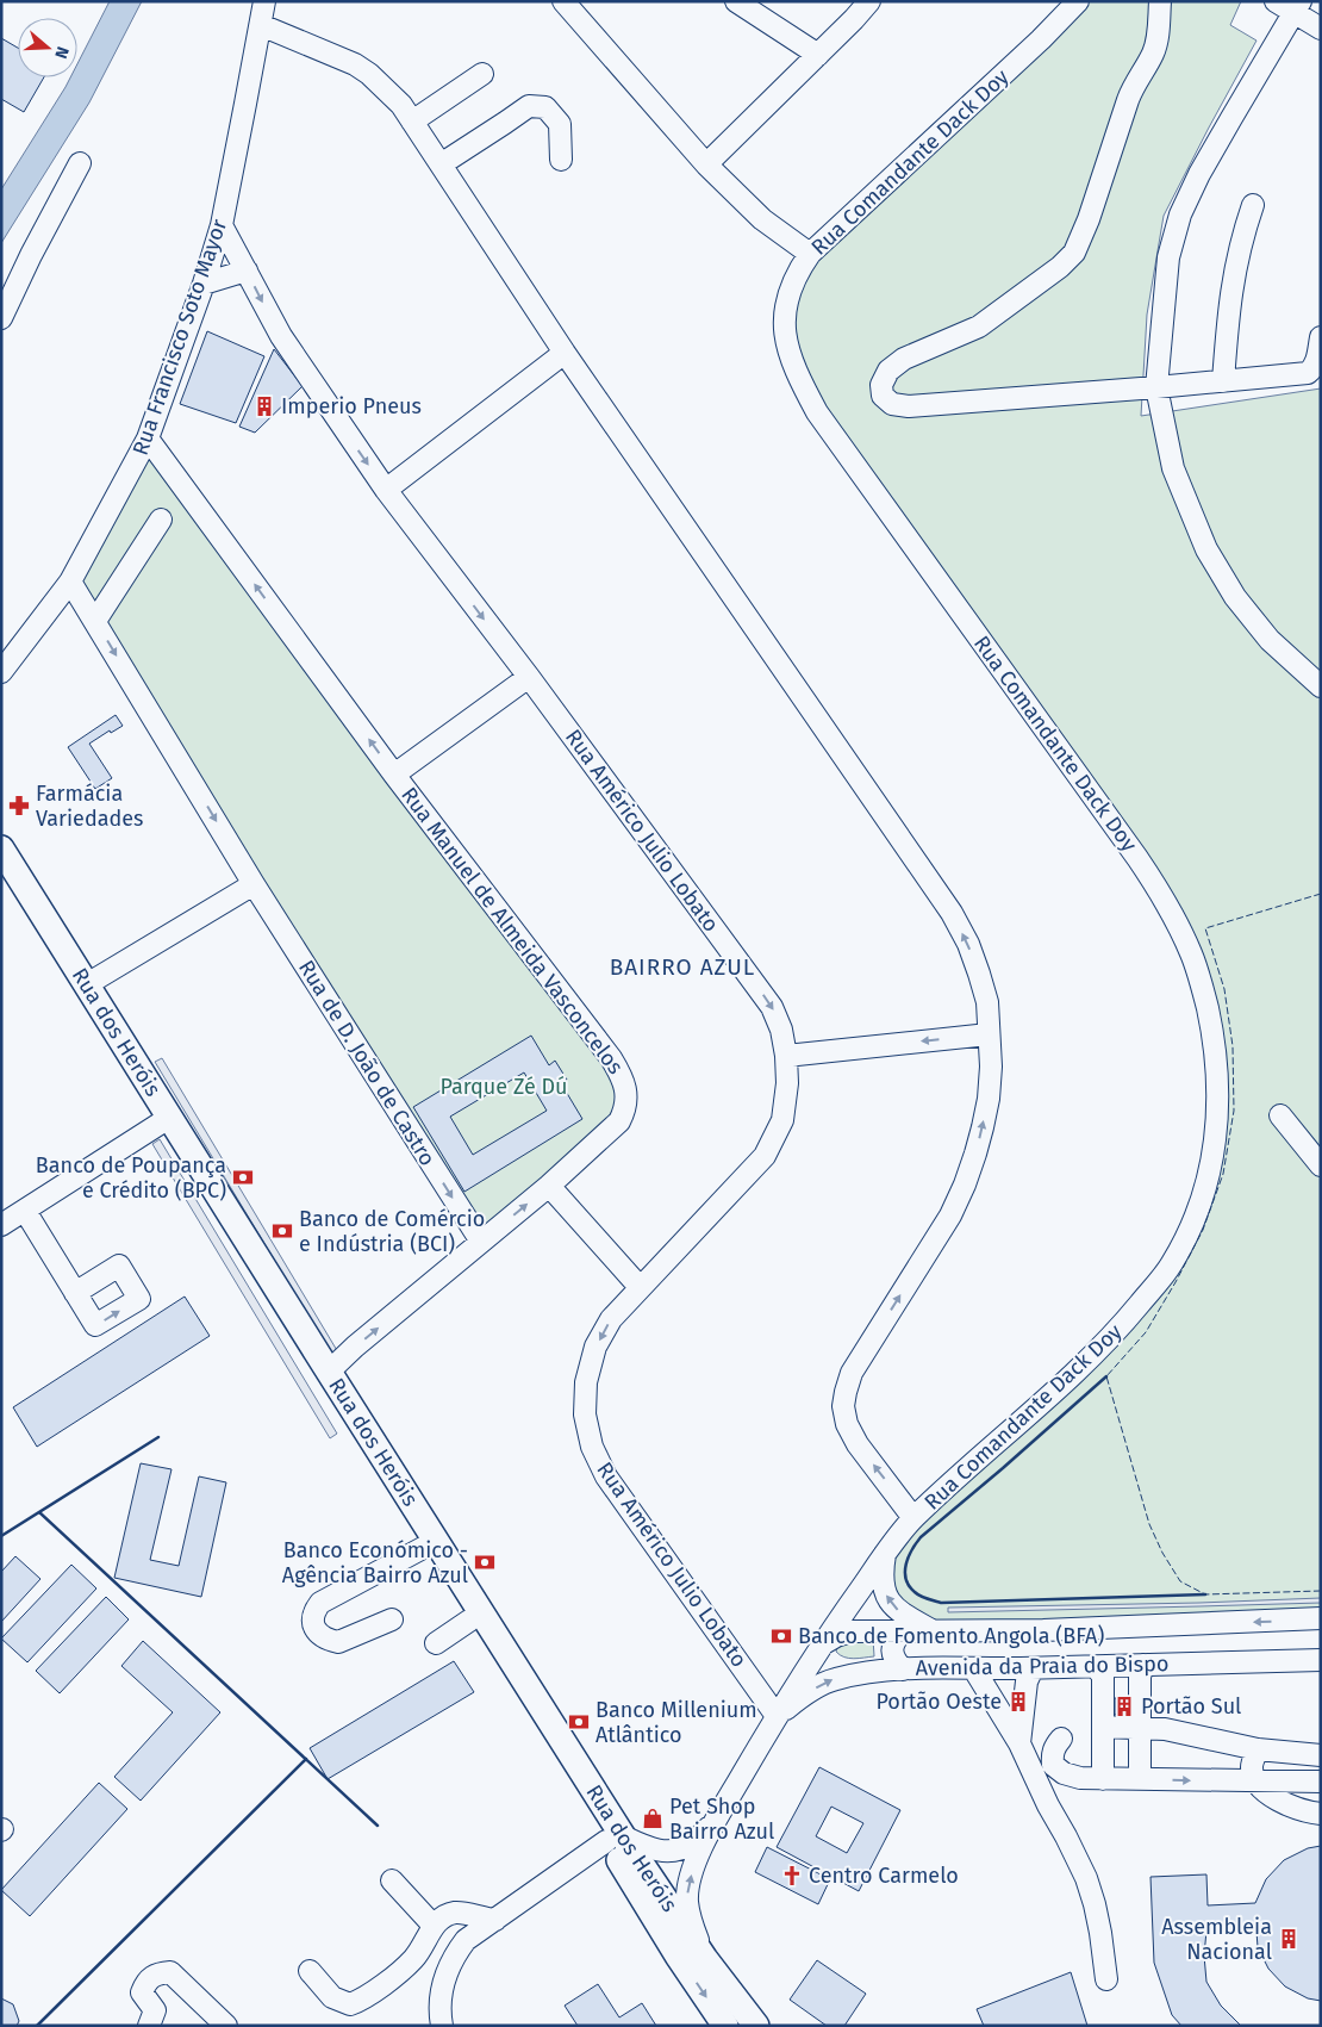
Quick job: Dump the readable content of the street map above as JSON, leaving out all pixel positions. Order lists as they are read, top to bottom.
{
  "streets": {
    "main road": ["Rua dos Heróis"],
    "street": [
      "Rua Comandante Dack Doy",
      "Rua Francisco Soto Mayor",
      "Rua Américo Julio Lobato",
      "Rua Manuel de Almeida Vasconcelos",
      "Rua de D. João de Castro",
      "Avenida da Praia do Bispo"
    ]
  },
  "crossings": [
    ["Rua Comandante Dack Doy", "Rua Francisco Soto Mayor"],
    ["Rua Comandante Dack Doy", "Rua Américo Julio Lobato"],
    ["Rua Comandante Dack Doy", "Rua dos Heróis"],
    ["Rua Comandante Dack Doy", "Avenida da Praia do Bispo"],
    ["Rua Francisco Soto Mayor", "Rua Américo Julio Lobato"],
    ["Rua Francisco Soto Mayor", "Rua Manuel de Almeida Vasconcelos"],
    ["Rua Francisco Soto Mayor", "Rua de D. João de Castro"],
    ["Rua Américo Julio Lobato", "Avenida da Praia do Bispo"],
    ["Rua Manuel de Almeida Vasconcelos", "Rua dos Heróis"],
    ["Rua Manuel de Almeida Vasconcelos", "Rua de D. João de Castro"]
  ],
  "one_way": ["Rua Américo Julio Lobato", "Rua de D. João de Castro"],
  "districts": ["BAIRRO AZUL"],
  "parks": ["Parque Zé Dú"],
  "places": {
    "building": [
      "Imperio Pneus",
      "Portão Oeste",
      "Portão Sul",
      "Assembleia Nacional"
    ],
    "pharmacy": ["Farmácia Variedades"],
    "bank": [
      "Banco de Poupança e Crédito (BPC)",
      "Banco de Comércio e Indústria (BCI)",
      "Banco Económico - Agência Bairro Azul",
      "Banco de Fomento Angola (BFA)",
      "Banco Millenium Atlântico"
    ],
    "shop": ["Pet Shop Bairro Azul"],
    "church": ["Centro Carmelo"]
  },
  "north": "right"
}
